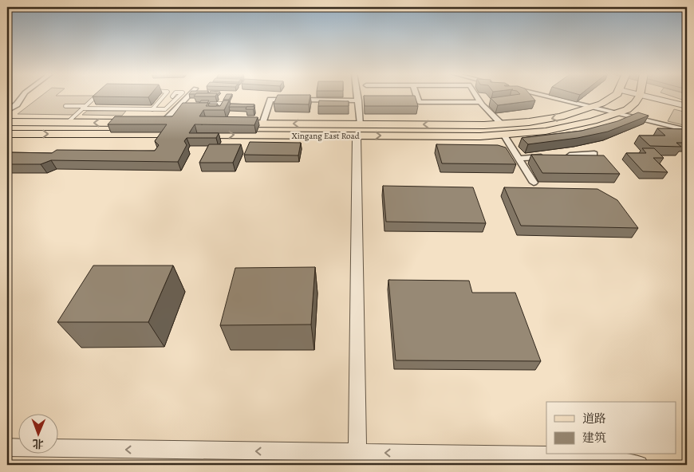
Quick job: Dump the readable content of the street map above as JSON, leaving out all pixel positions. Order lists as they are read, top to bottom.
{
  "streets": {
    "main road": ["Xingang East Road"]
  },
  "legend": ["道路", "建筑"],
  "north": "bottom"
}
